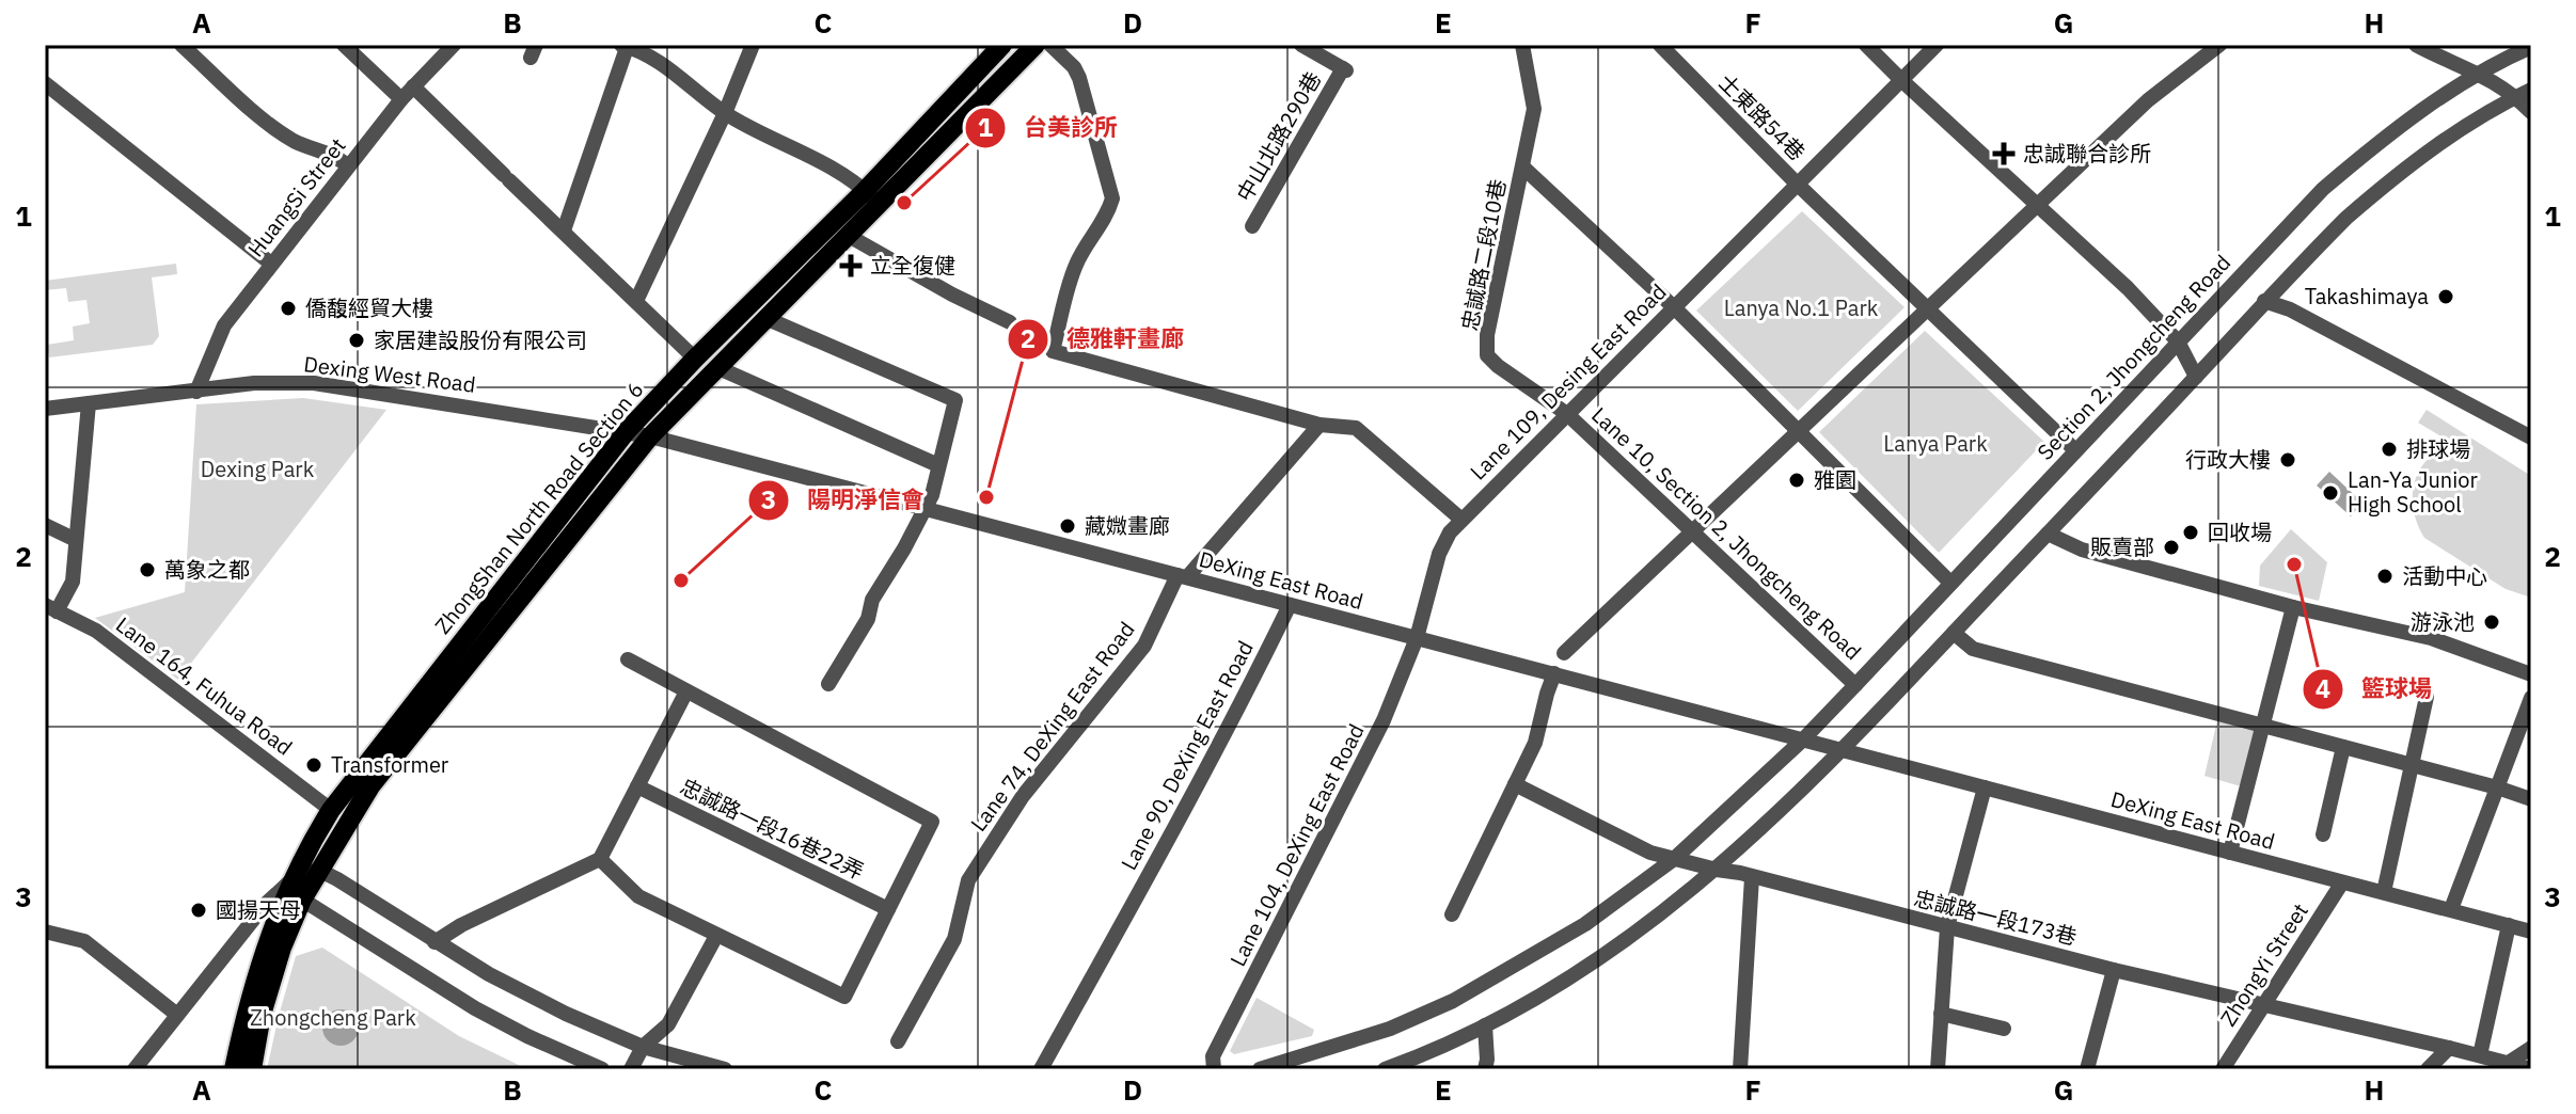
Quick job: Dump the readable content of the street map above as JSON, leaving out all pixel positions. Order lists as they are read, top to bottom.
{
  "streets": {
    "main road": ["ZhongShan North Road Section 6"],
    "street": [
      "士東路54巷",
      "中山北路290巷",
      "HuangSi Street",
      "忠誠路二段10巷",
      "Section 2, Jhongcheng Road",
      "Dexing West Road",
      "Lane 109, Desing East Road",
      "Lane 10, Section 2, Jhongcheng Road",
      "DeXing East Road",
      "Lane 164, Fuhua Road",
      "Lane 74, DeXing East Road",
      "Lane 90, DeXing East Road",
      "忠誠路一段16巷22弄",
      "Lane 104, DeXing East Road",
      "忠誠路一段173巷",
      "ZhongYi Street"
    ]
  },
  "crossings": [
    ["士東路54巷", "Section 2, Jhongcheng Road"],
    ["士東路54巷", "Lane 109, Desing East Road"],
    ["HuangSi Street", "Dexing West Road"],
    ["忠誠路二段10巷", "Lane 109, Desing East Road"],
    ["忠誠路二段10巷", "Lane 10, Section 2, Jhongcheng Road"],
    ["Section 2, Jhongcheng Road", "Lane 10, Section 2, Jhongcheng Road"],
    ["Section 2, Jhongcheng Road", "DeXing East Road"],
    ["Section 2, Jhongcheng Road", "忠誠路一段173巷"],
    ["Dexing West Road", "ZhongShan North Road Section 6"],
    ["Lane 109, Desing East Road", "Lane 10, Section 2, Jhongcheng Road"],
    ["Lane 109, Desing East Road", "DeXing East Road"],
    ["Lane 109, Desing East Road", "Lane 104, DeXing East Road"],
    ["ZhongShan North Road Section 6", "DeXing East Road"],
    ["ZhongShan North Road Section 6", "Lane 164, Fuhua Road"],
    ["DeXing East Road", "Lane 74, DeXing East Road"],
    ["DeXing East Road", "Lane 90, DeXing East Road"],
    ["DeXing East Road", "Lane 104, DeXing East Road"],
    ["DeXing East Road", "ZhongYi Street"],
    ["忠誠路一段173巷", "ZhongYi Street"]
  ],
  "parks": [
    "Lanya No.1 Park",
    "Lanya Park",
    "Dexing Park",
    "Zhongcheng Park"
  ],
  "places": {
    "health": ["忠誠聯合診所", "立全復健"],
    "other": [
      "台美診所",
      "Takashimaya",
      "僑馥經貿大樓",
      "家居建設股份有限公司",
      "排球場",
      "行政大樓",
      "雅園",
      "Lan-Ya Junior High School",
      "德雅軒畫廊",
      "藏媺畫廊",
      "回收場",
      "販賣部",
      "籃球場",
      "萬象之都",
      "活動中心",
      "陽明淨信會",
      "游泳池",
      "Transformer",
      "國揚天母"
    ]
  },
  "grid": {
    "columns": [
      "A",
      "B",
      "C",
      "D",
      "E",
      "F",
      "G",
      "H"
    ],
    "rows": ["1", "2", "3"]
  }
}
